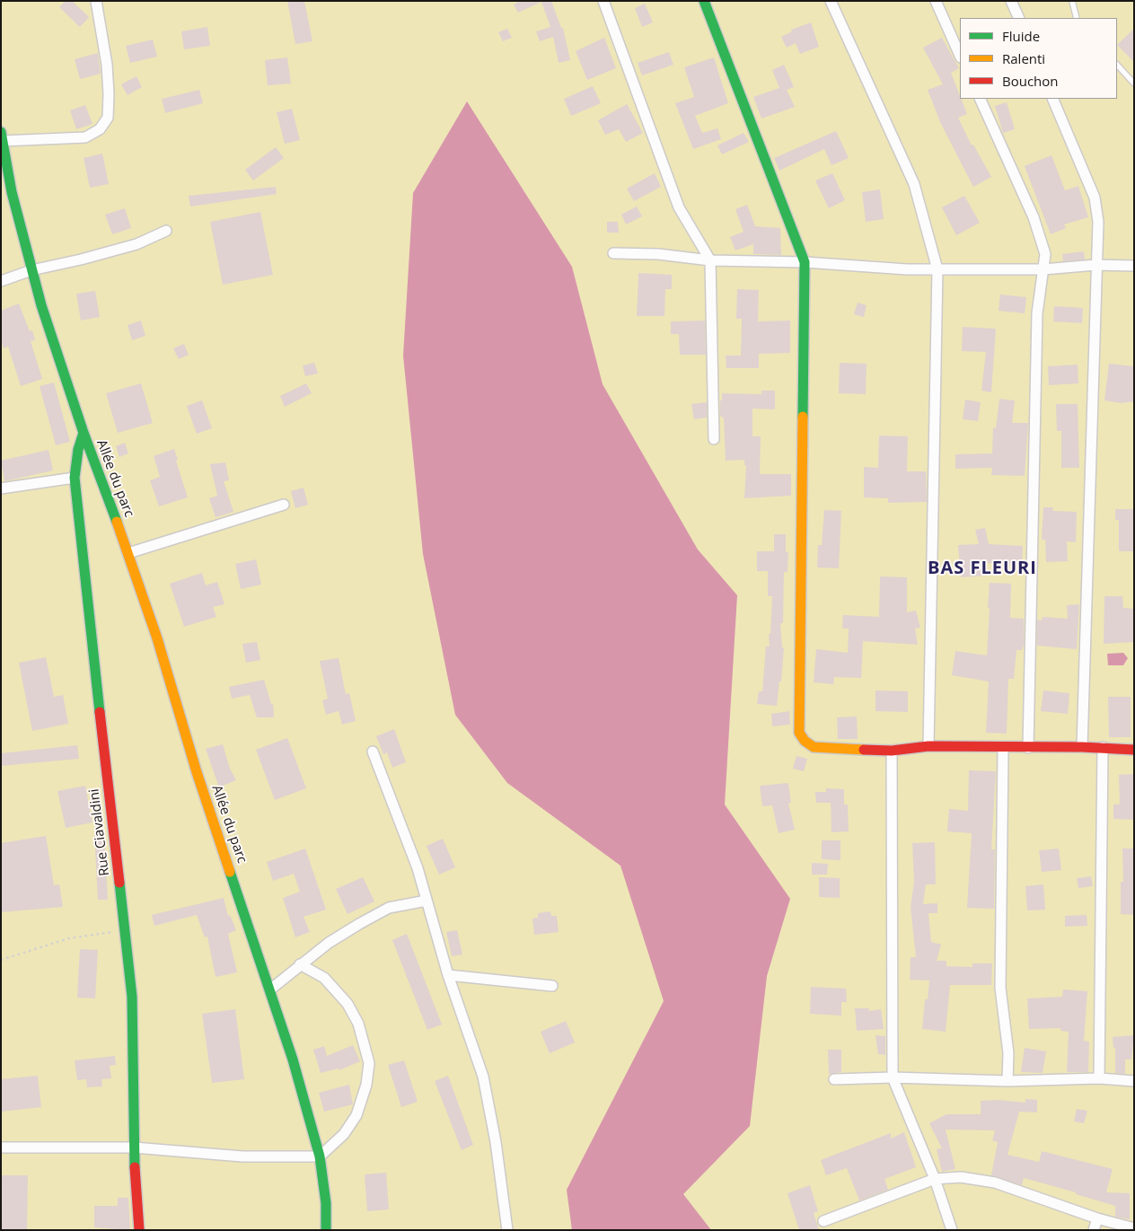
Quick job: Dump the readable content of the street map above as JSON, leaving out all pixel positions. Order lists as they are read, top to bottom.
{
  "streets": {
    "street": ["Allée du parc", "Rue Ciavaldini"]
  },
  "crossings": [
    ["Allée du parc", "Rue Ciavaldini"]
  ],
  "districts": ["BAS FLEURI"],
  "legend": ["Fluide", "Ralenti", "Bouchon"]
}
